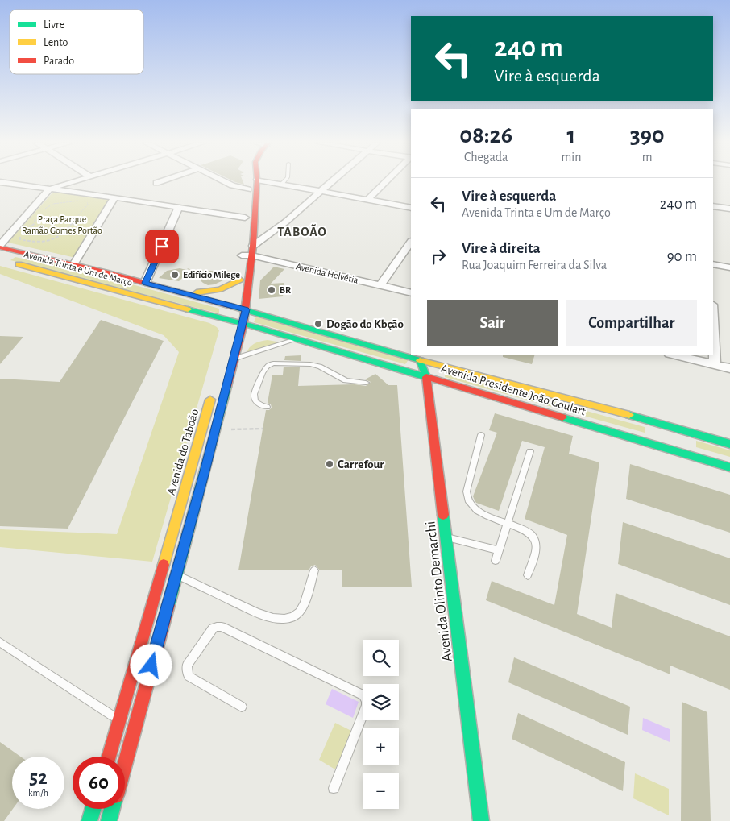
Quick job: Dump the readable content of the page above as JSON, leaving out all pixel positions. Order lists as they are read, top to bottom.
{
  "streets": {
    "main road": [
      "Avenida Trinta e Um de Março",
      "Avenida Presidente João Goulart",
      "Avenida do Taboão",
      "Avenida Olinto Demarchi"
    ],
    "street": ["Avenida Helvétia"]
  },
  "crossings": [
    ["Avenida Trinta e Um de Março", "Avenida Presidente João Goulart"],
    ["Avenida Trinta e Um de Março", "Avenida do Taboão"],
    ["Avenida Helvétia", "Avenida do Taboão"],
    ["Avenida Presidente João Goulart", "Avenida do Taboão"],
    ["Avenida Presidente João Goulart", "Avenida Olinto Demarchi"]
  ],
  "districts": ["TABOÃO"],
  "parks": ["Praça Parque Ramão Gomes Portão"],
  "places": [
    "Edifício Milege",
    "BR",
    "Dogão do Kbção",
    "Carrefour"
  ],
  "legend": ["Livre", "Lento", "Parado"],
  "page": {
    "turn": ["240 m", "Vire à esquerda"],
    "eta": [
      "08:26",
      "Chegada",
      "1",
      "min",
      "390",
      "m"
    ],
    "list": [
      {
        "name": "Vire à esquerda",
        "note": "Avenida Trinta e Um de Março",
        "value": "240 m"
      },
      {
        "name": "Vire à direita",
        "note": "Rua Joaquim Ferreira da Silva",
        "value": "90 m"
      }
    ],
    "buttons": ["Sair", "Compartilhar"],
    "map_buttons": ["+", "−"],
    "speed": "52 km/h",
    "limit": "60"
  }
}
